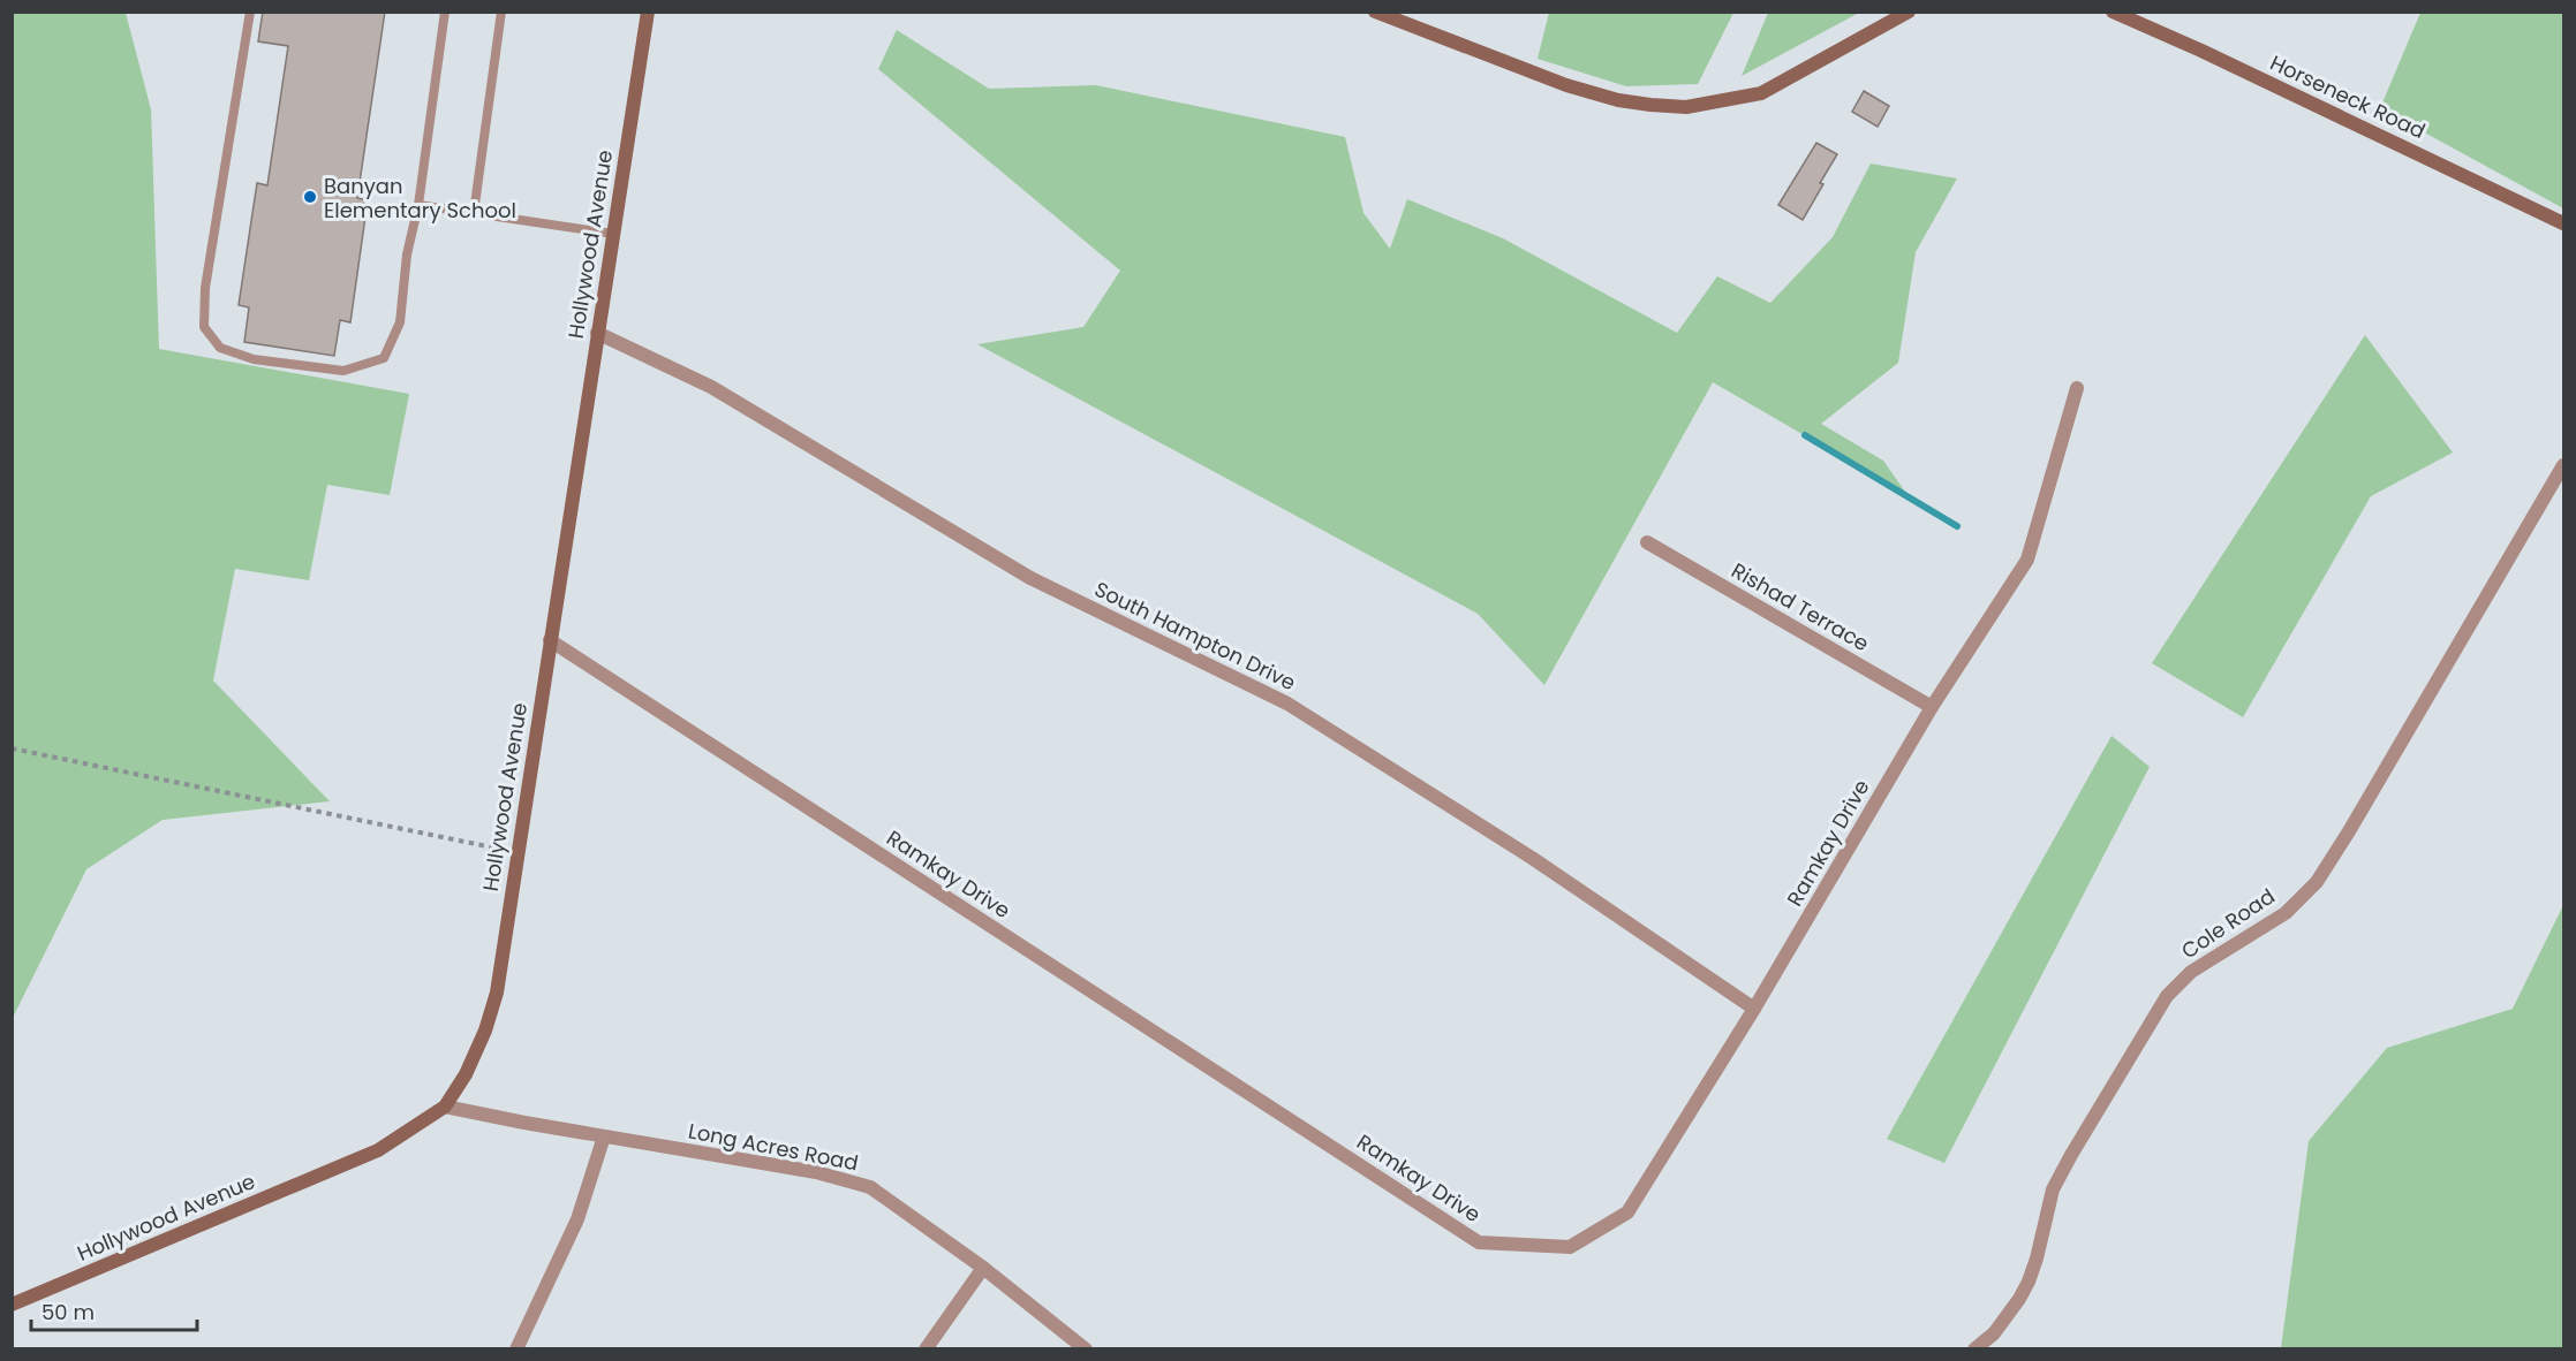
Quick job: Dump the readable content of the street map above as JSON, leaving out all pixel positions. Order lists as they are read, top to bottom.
{
  "streets": {
    "street": [
      "Horseneck Road",
      "Hollywood Avenue",
      "Rishad Terrace",
      "South Hampton Drive",
      "Ramkay Drive",
      "Cole Road",
      "Long Acres Road"
    ]
  },
  "crossings": [
    ["Hollywood Avenue", "South Hampton Drive"],
    ["Hollywood Avenue", "Ramkay Drive"],
    ["Hollywood Avenue", "Long Acres Road"],
    ["Rishad Terrace", "Ramkay Drive"],
    ["South Hampton Drive", "Ramkay Drive"]
  ],
  "places": ["Banyan Elementary School"],
  "scale_bar": "50 m"
}
